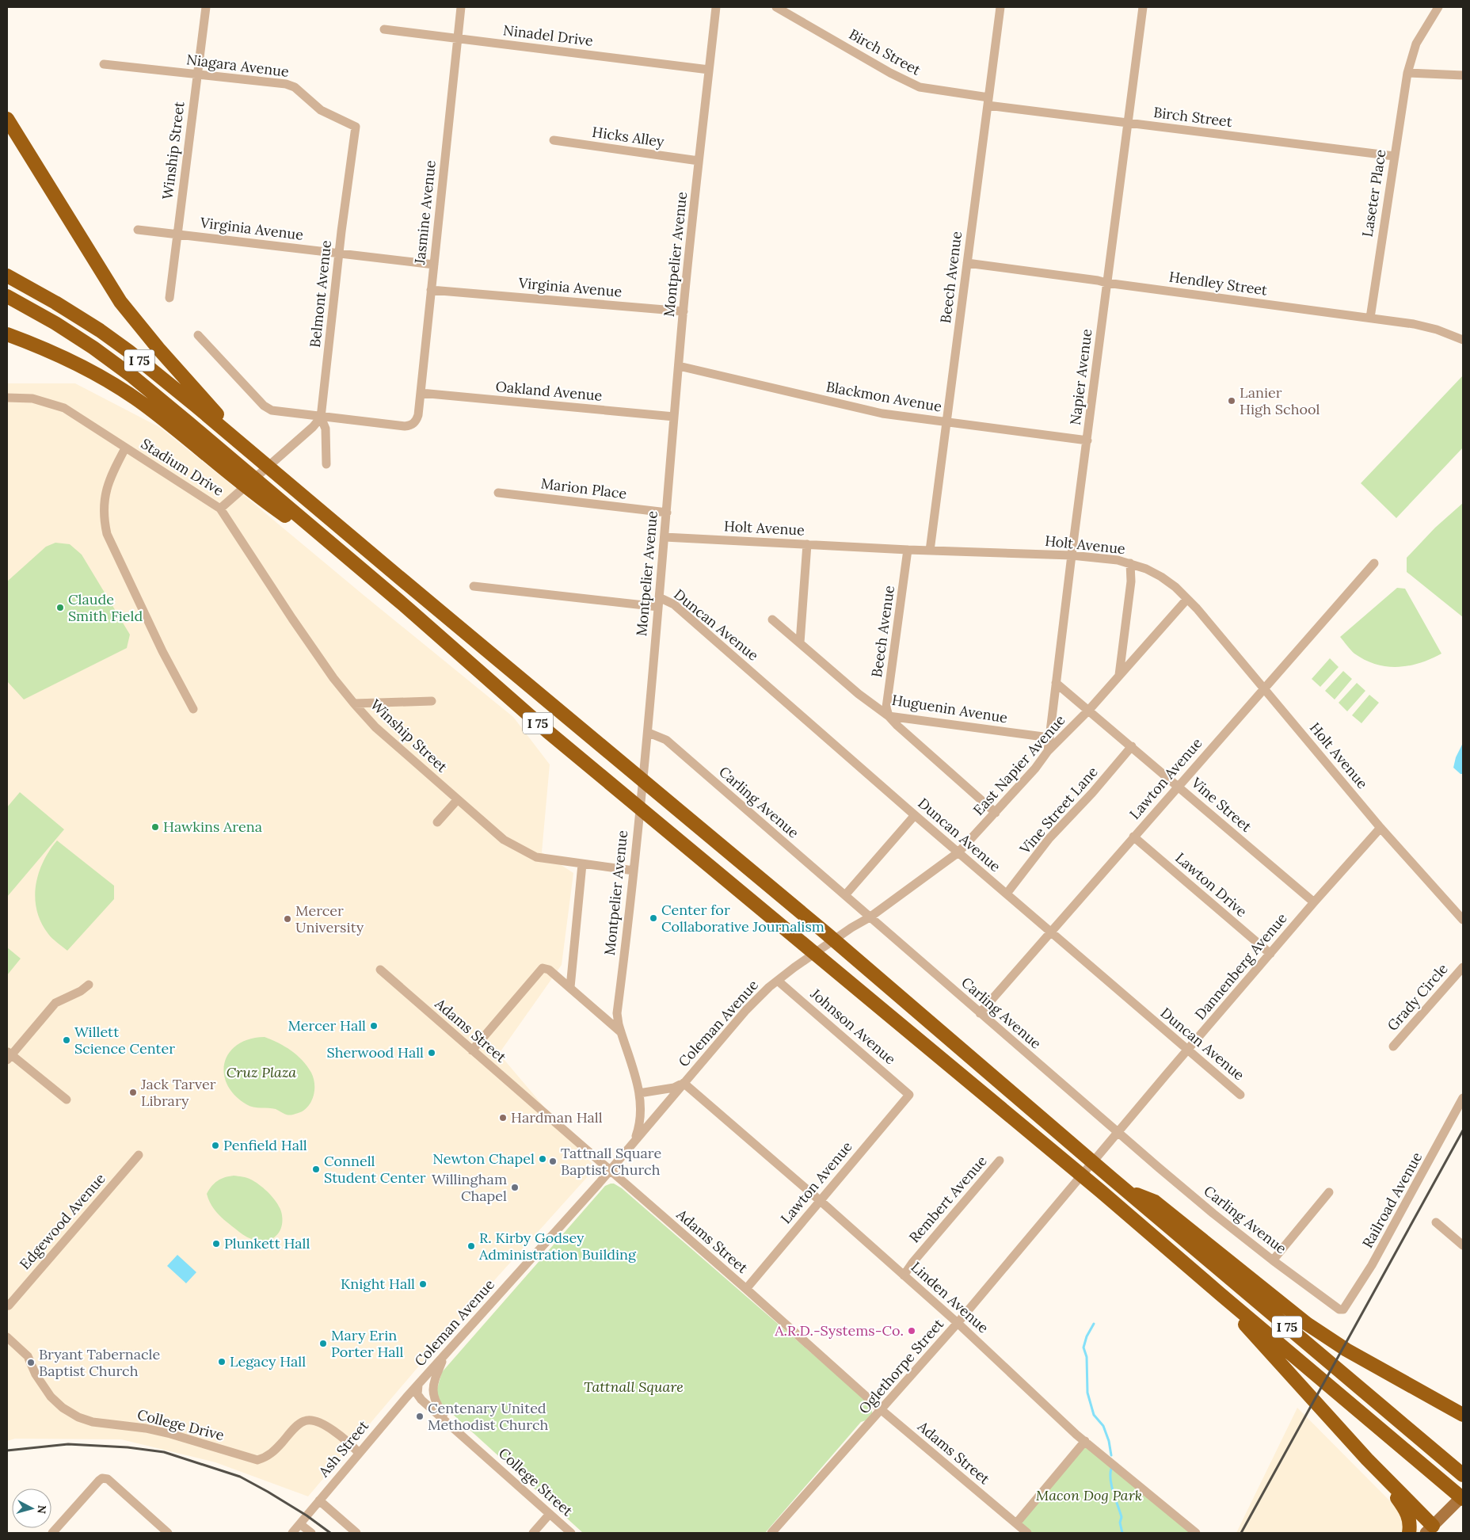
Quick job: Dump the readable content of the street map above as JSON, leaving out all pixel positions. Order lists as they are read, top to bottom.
{
  "streets": {
    "highway": ["I 75"],
    "street": [
      "Ninadel Drive",
      "Birch Street",
      "Niagara Avenue",
      "Hicks Alley",
      "Winship Street",
      "Laseter Place",
      "Jasmine Avenue",
      "Virginia Avenue",
      "Montpelier Avenue",
      "Beech Avenue",
      "Hendley Street",
      "Belmont Avenue",
      "Napier Avenue",
      "Oakland Avenue",
      "Blackmon Avenue",
      "Stadium Drive",
      "Marion Place",
      "Holt Avenue",
      "Duncan Avenue",
      "Huguenin Avenue",
      "East Napier Avenue",
      "Lawton Avenue",
      "Carling Avenue",
      "Vine Street",
      "Vine Street Lane",
      "Lawton Drive",
      "Dannenberg Avenue",
      "Grady Circle",
      "Coleman Avenue",
      "Johnson Avenue",
      "Adams Street",
      "Rembert Avenue",
      "Railroad Avenue",
      "Edgewood Avenue",
      "Linden Avenue",
      "Oglethorpe Street",
      "College Drive",
      "Ash Street",
      "College Street"
    ]
  },
  "crossings": [
    ["Ninadel Drive", "Jasmine Avenue"],
    ["Ninadel Drive", "Montpelier Avenue"],
    ["Birch Street", "Laseter Place"],
    ["Birch Street", "Beech Avenue"],
    ["Birch Street", "Napier Avenue"],
    ["Niagara Avenue", "Winship Street"],
    ["Niagara Avenue", "Belmont Avenue"],
    ["Hicks Alley", "Montpelier Avenue"],
    ["Winship Street", "Virginia Avenue"],
    ["Winship Street", "Montpelier Avenue"],
    ["Winship Street", "Stadium Drive"],
    ["Laseter Place", "Hendley Street"],
    ["Jasmine Avenue", "Virginia Avenue"],
    ["Jasmine Avenue", "Belmont Avenue"],
    ["Jasmine Avenue", "Oakland Avenue"],
    ["Jasmine Avenue", "Stadium Drive"],
    ["Virginia Avenue", "Montpelier Avenue"],
    ["Virginia Avenue", "Belmont Avenue"],
    ["Montpelier Avenue", "Oakland Avenue"],
    ["Montpelier Avenue", "Blackmon Avenue"],
    ["Montpelier Avenue", "Marion Place"],
    ["Montpelier Avenue", "Holt Avenue"],
    ["Montpelier Avenue", "Duncan Avenue"],
    ["Montpelier Avenue", "Carling Avenue"],
    ["Montpelier Avenue", "Coleman Avenue"],
    ["Beech Avenue", "Hendley Street"],
    ["Beech Avenue", "Blackmon Avenue"],
    ["Beech Avenue", "Holt Avenue"],
    ["Beech Avenue", "Huguenin Avenue"],
    ["Hendley Street", "Napier Avenue"],
    ["Belmont Avenue", "Stadium Drive"],
    ["Napier Avenue", "Blackmon Avenue"],
    ["Napier Avenue", "Holt Avenue"],
    ["Napier Avenue", "Huguenin Avenue"],
    ["Napier Avenue", "East Napier Avenue"],
    ["Napier Avenue", "Vine Street"],
    ["Holt Avenue", "East Napier Avenue"],
    ["Holt Avenue", "Lawton Avenue"],
    ["Holt Avenue", "Dannenberg Avenue"],
    ["Duncan Avenue", "East Napier Avenue"],
    ["Duncan Avenue", "Lawton Avenue"],
    ["Duncan Avenue", "Vine Street Lane"],
    ["Duncan Avenue", "Dannenberg Avenue"],
    ["East Napier Avenue", "Carling Avenue"],
    ["East Napier Avenue", "Vine Street"],
    ["East Napier Avenue", "Coleman Avenue"],
    ["Lawton Avenue", "Carling Avenue"],
    ["Lawton Avenue", "Vine Street"],
    ["Lawton Avenue", "Lawton Drive"],
    ["Lawton Avenue", "Johnson Avenue"],
    ["Lawton Avenue", "Adams Street"],
    ["Lawton Avenue", "Linden Avenue"],
    ["Carling Avenue", "Dannenberg Avenue"],
    ["Carling Avenue", "Railroad Avenue"],
    ["Vine Street", "Vine Street Lane"],
    ["Vine Street", "Dannenberg Avenue"],
    ["Lawton Drive", "Dannenberg Avenue"],
    ["Dannenberg Avenue", "Oglethorpe Street"],
    ["Coleman Avenue", "Johnson Avenue"],
    ["Coleman Avenue", "Adams Street"],
    ["Coleman Avenue", "Linden Avenue"],
    ["Coleman Avenue", "Ash Street"],
    ["Coleman Avenue", "College Street"],
    ["Adams Street", "Oglethorpe Street"],
    ["Rembert Avenue", "Linden Avenue"],
    ["Linden Avenue", "Oglethorpe Street"],
    ["College Drive", "Ash Street"],
    ["Ash Street", "College Street"]
  ],
  "parks": ["Cruz Plaza", "Tattnall Square", "Macon Dog Park"],
  "places": [
    "Lanier High School",
    "Claude Smith Field",
    "Hawkins Arena",
    "Center for Collaborative Journalism",
    "Mercer University",
    "Mercer Hall",
    "Willett Science Center",
    "Sherwood Hall",
    "Jack Tarver Library",
    "Hardman Hall",
    "Penfield Hall",
    "Newton Chapel",
    "Tattnall Square Baptist Church",
    "Connell Student Center",
    "Willingham Chapel",
    "Plunkett Hall",
    "R. Kirby Godsey Administration Building",
    "Knight Hall",
    "A.R.D.-Systems-Co.",
    "Mary Erin Porter Hall",
    "Legacy Hall",
    "Bryant Tabernacle Baptist Church",
    "Centenary United Methodist Church"
  ],
  "north": "right"
}
